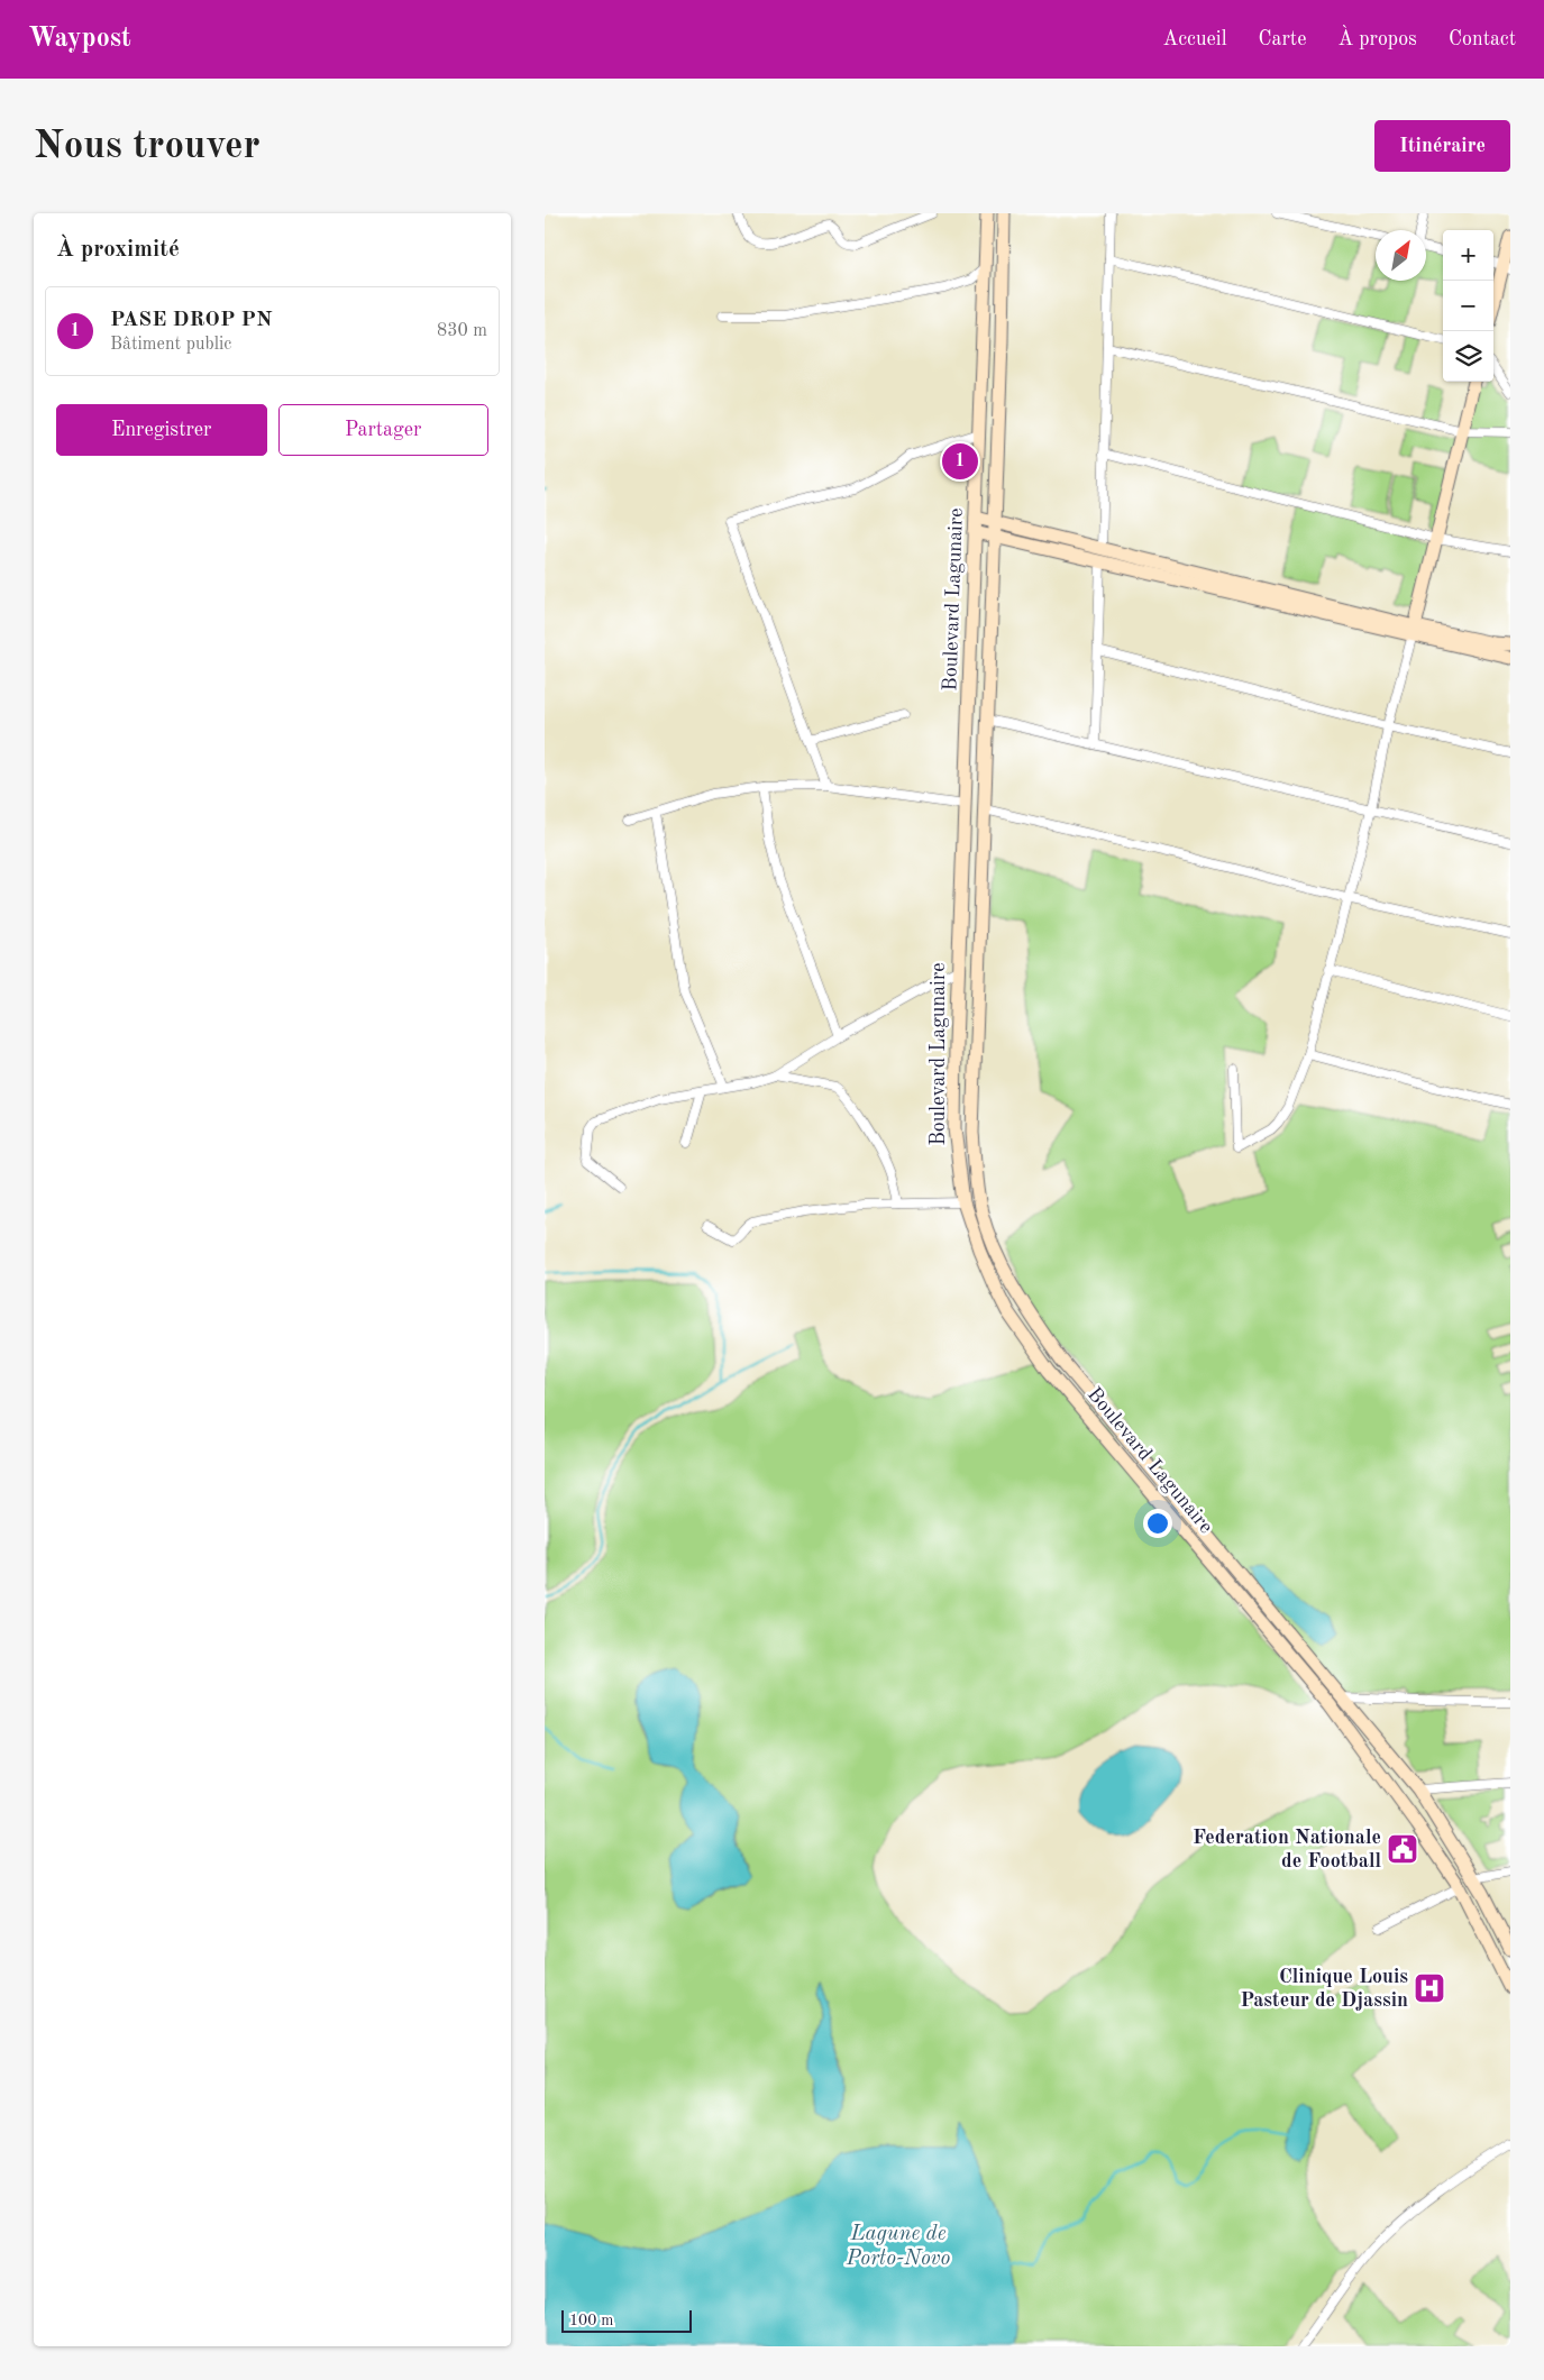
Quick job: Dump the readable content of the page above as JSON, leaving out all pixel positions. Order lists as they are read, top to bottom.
{
  "streets": {
    "main road": ["Boulevard Lagunaire"]
  },
  "water": ["Lagune de Porto-Novo"],
  "places": {
    "public building": ["Federation Nationale de Football"],
    "hospital": ["Clinique Louis Pasteur de Djassin"]
  },
  "scale_bar": "100 m",
  "north": "top right",
  "page": {
    "header": "Waypost",
    "nav": [
      "Accueil",
      "Carte",
      "À propos",
      "Contact"
    ],
    "buttons": [
      "Itinéraire",
      ["Enregistrer", "Partager"]
    ],
    "title": "Nous trouver",
    "heading": "À proximité",
    "map_buttons": ["+", "−"],
    "list": [
      {
        "mark": "1",
        "name": "PASE DROP PN",
        "note": "Bâtiment public",
        "value": "830 m"
      }
    ],
    "pins": "1",
    "scale": "100 m"
  }
}
